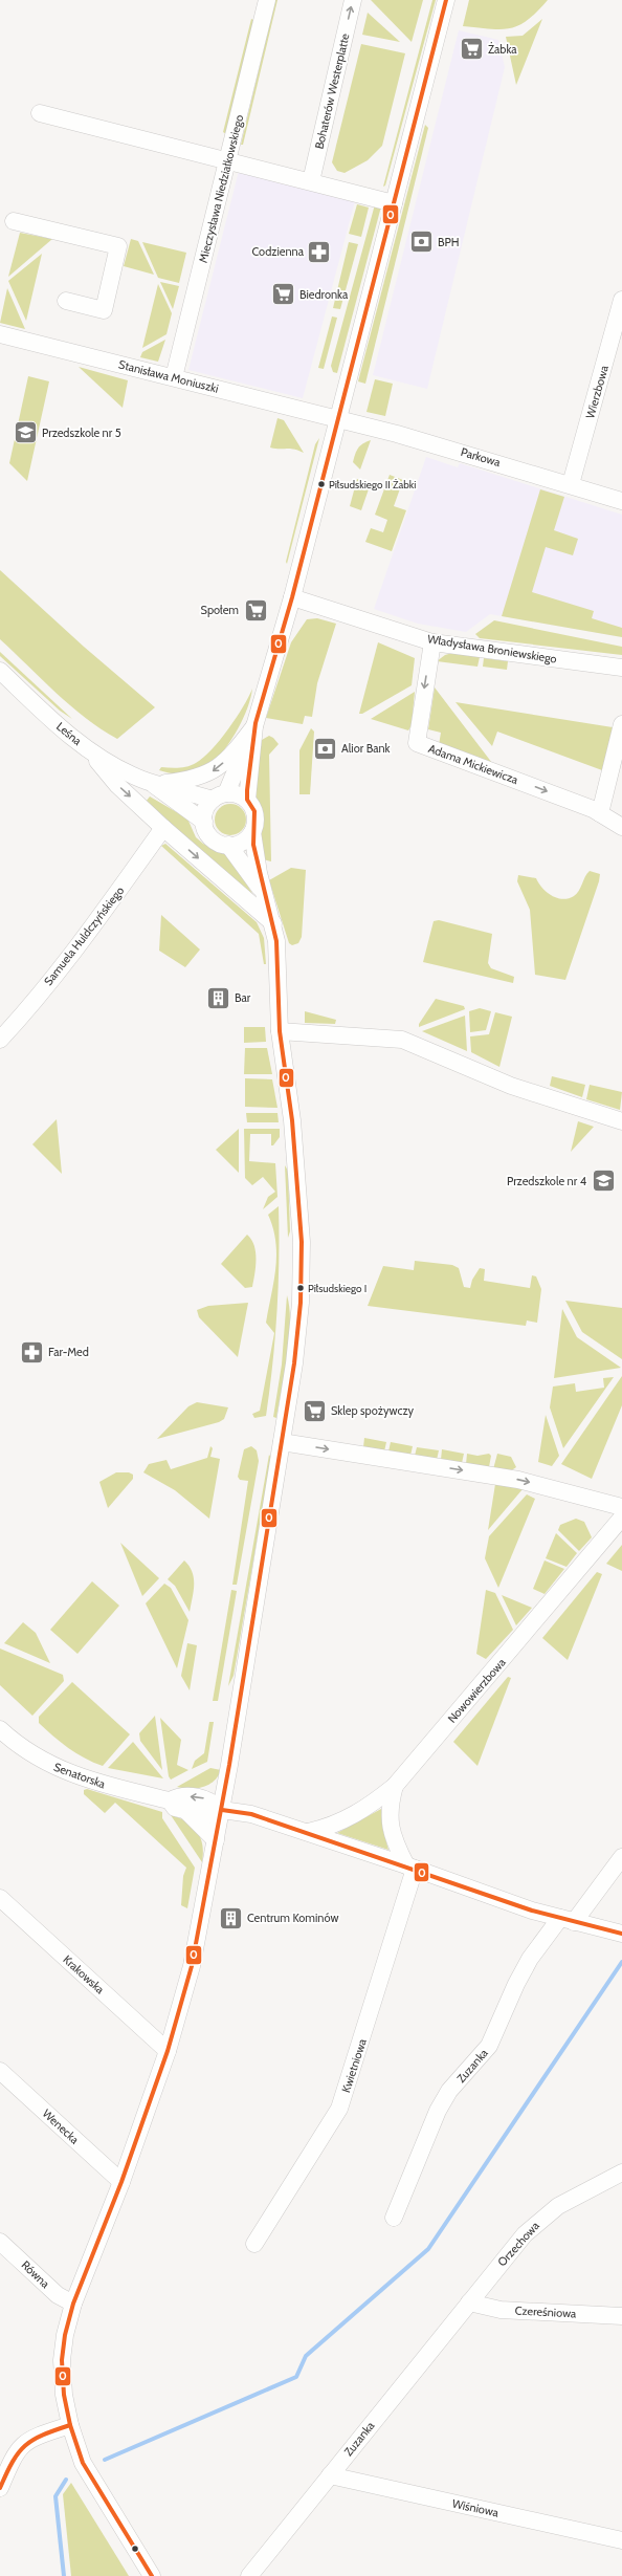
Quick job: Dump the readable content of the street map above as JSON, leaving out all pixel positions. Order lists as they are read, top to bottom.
{
  "streets": {
    "street": [
      "Bohaterów Westerplatte",
      "Mieczysława Niedziałkowskiego",
      "Stanisława Moniuszki",
      "Wierzbowa",
      "Parkowa",
      "Władysława Broniewskiego",
      "Leśna",
      "Adama Mickiewicza",
      "Samuela Huldczyńskiego",
      "Nowowierzbowa",
      "Senatorska",
      "Krakowska",
      "Kwietniowa",
      "Zuzanka",
      "Wenecka",
      "Orzechowa",
      "Równa",
      "Czereśniowa",
      "Wiśniowa"
    ]
  },
  "crossings": [
    ["Mieczysława Niedziałkowskiego", "Stanisława Moniuszki"],
    ["Stanisława Moniuszki", "Parkowa"],
    ["Wierzbowa", "Parkowa"],
    ["Władysława Broniewskiego", "Adama Mickiewicza"],
    ["Zuzanka", "Orzechowa"],
    ["Zuzanka", "Czereśniowa"],
    ["Zuzanka", "Wiśniowa"],
    ["Orzechowa", "Czereśniowa"]
  ],
  "one_way": ["Adama Mickiewicza"],
  "places": {
    "supermarket": [
      "Żabka",
      "Biedronka",
      "Społem",
      "Sklep spożywczy"
    ],
    "bank": ["BPH", "Alior Bank"],
    "pharmacy": ["Codzienna", "Far-Med"],
    "school or university": ["Przedszkole nr 5", "Przedszkole nr 4"],
    "other": ["Piłsudskiego II Żabki", "Piłsudskiego I"],
    "building": ["Bar", "Centrum Kominów"]
  },
  "lines": ["transit line 0"]
}
